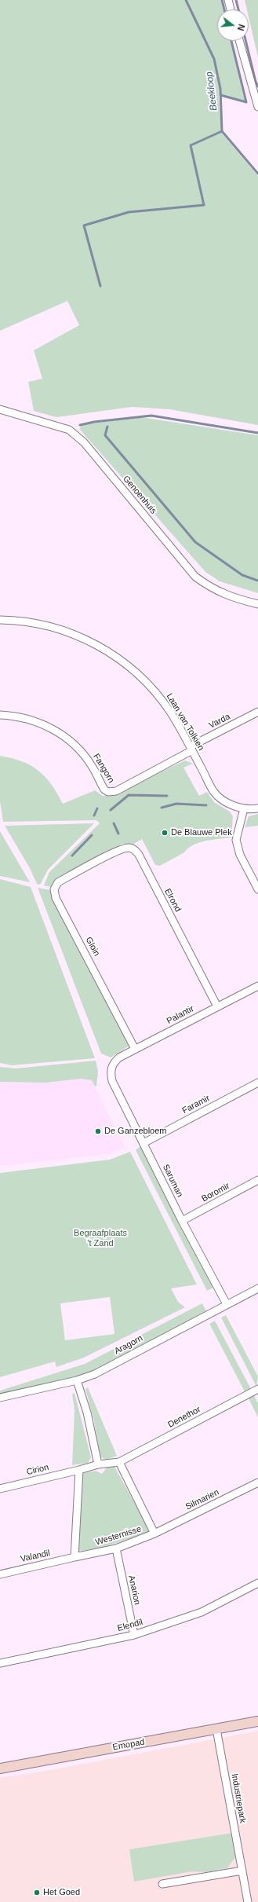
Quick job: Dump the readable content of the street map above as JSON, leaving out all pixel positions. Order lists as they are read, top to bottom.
{
  "streets": {
    "main road": ["Emopad"],
    "street": [
      "Genoenhuis",
      "Varda",
      "Laan van Tolkien",
      "Fangorn",
      "Elrond",
      "Gloin",
      "Palantir",
      "Faramir",
      "Saruman",
      "Boromir",
      "Aragorn",
      "Denethor",
      "Cirion",
      "Silmarien",
      "Westernisse",
      "Valandil",
      "Anarion",
      "Elendil",
      "Industriepark"
    ]
  },
  "crossings": [
    ["Varda", "Laan van Tolkien"],
    ["Varda", "Fangorn"],
    ["Laan van Tolkien", "Fangorn"],
    ["Elrond", "Gloin"],
    ["Elrond", "Palantir"],
    ["Gloin", "Palantir"],
    ["Palantir", "Saruman"],
    ["Faramir", "Saruman"],
    ["Saruman", "Boromir"],
    ["Saruman", "Aragorn"],
    ["Denethor", "Westernisse"],
    ["Silmarien", "Westernisse"],
    ["Westernisse", "Valandil"],
    ["Westernisse", "Anarion"],
    ["Anarion", "Elendil"],
    ["Emopad", "Industriepark"]
  ],
  "water": ["Beekloop"],
  "parks": ["Begraafplaats 't Zand"],
  "places": ["De Blauwe Plek", "De Ganzebloem", "Het Goed"],
  "north": "right"
}
